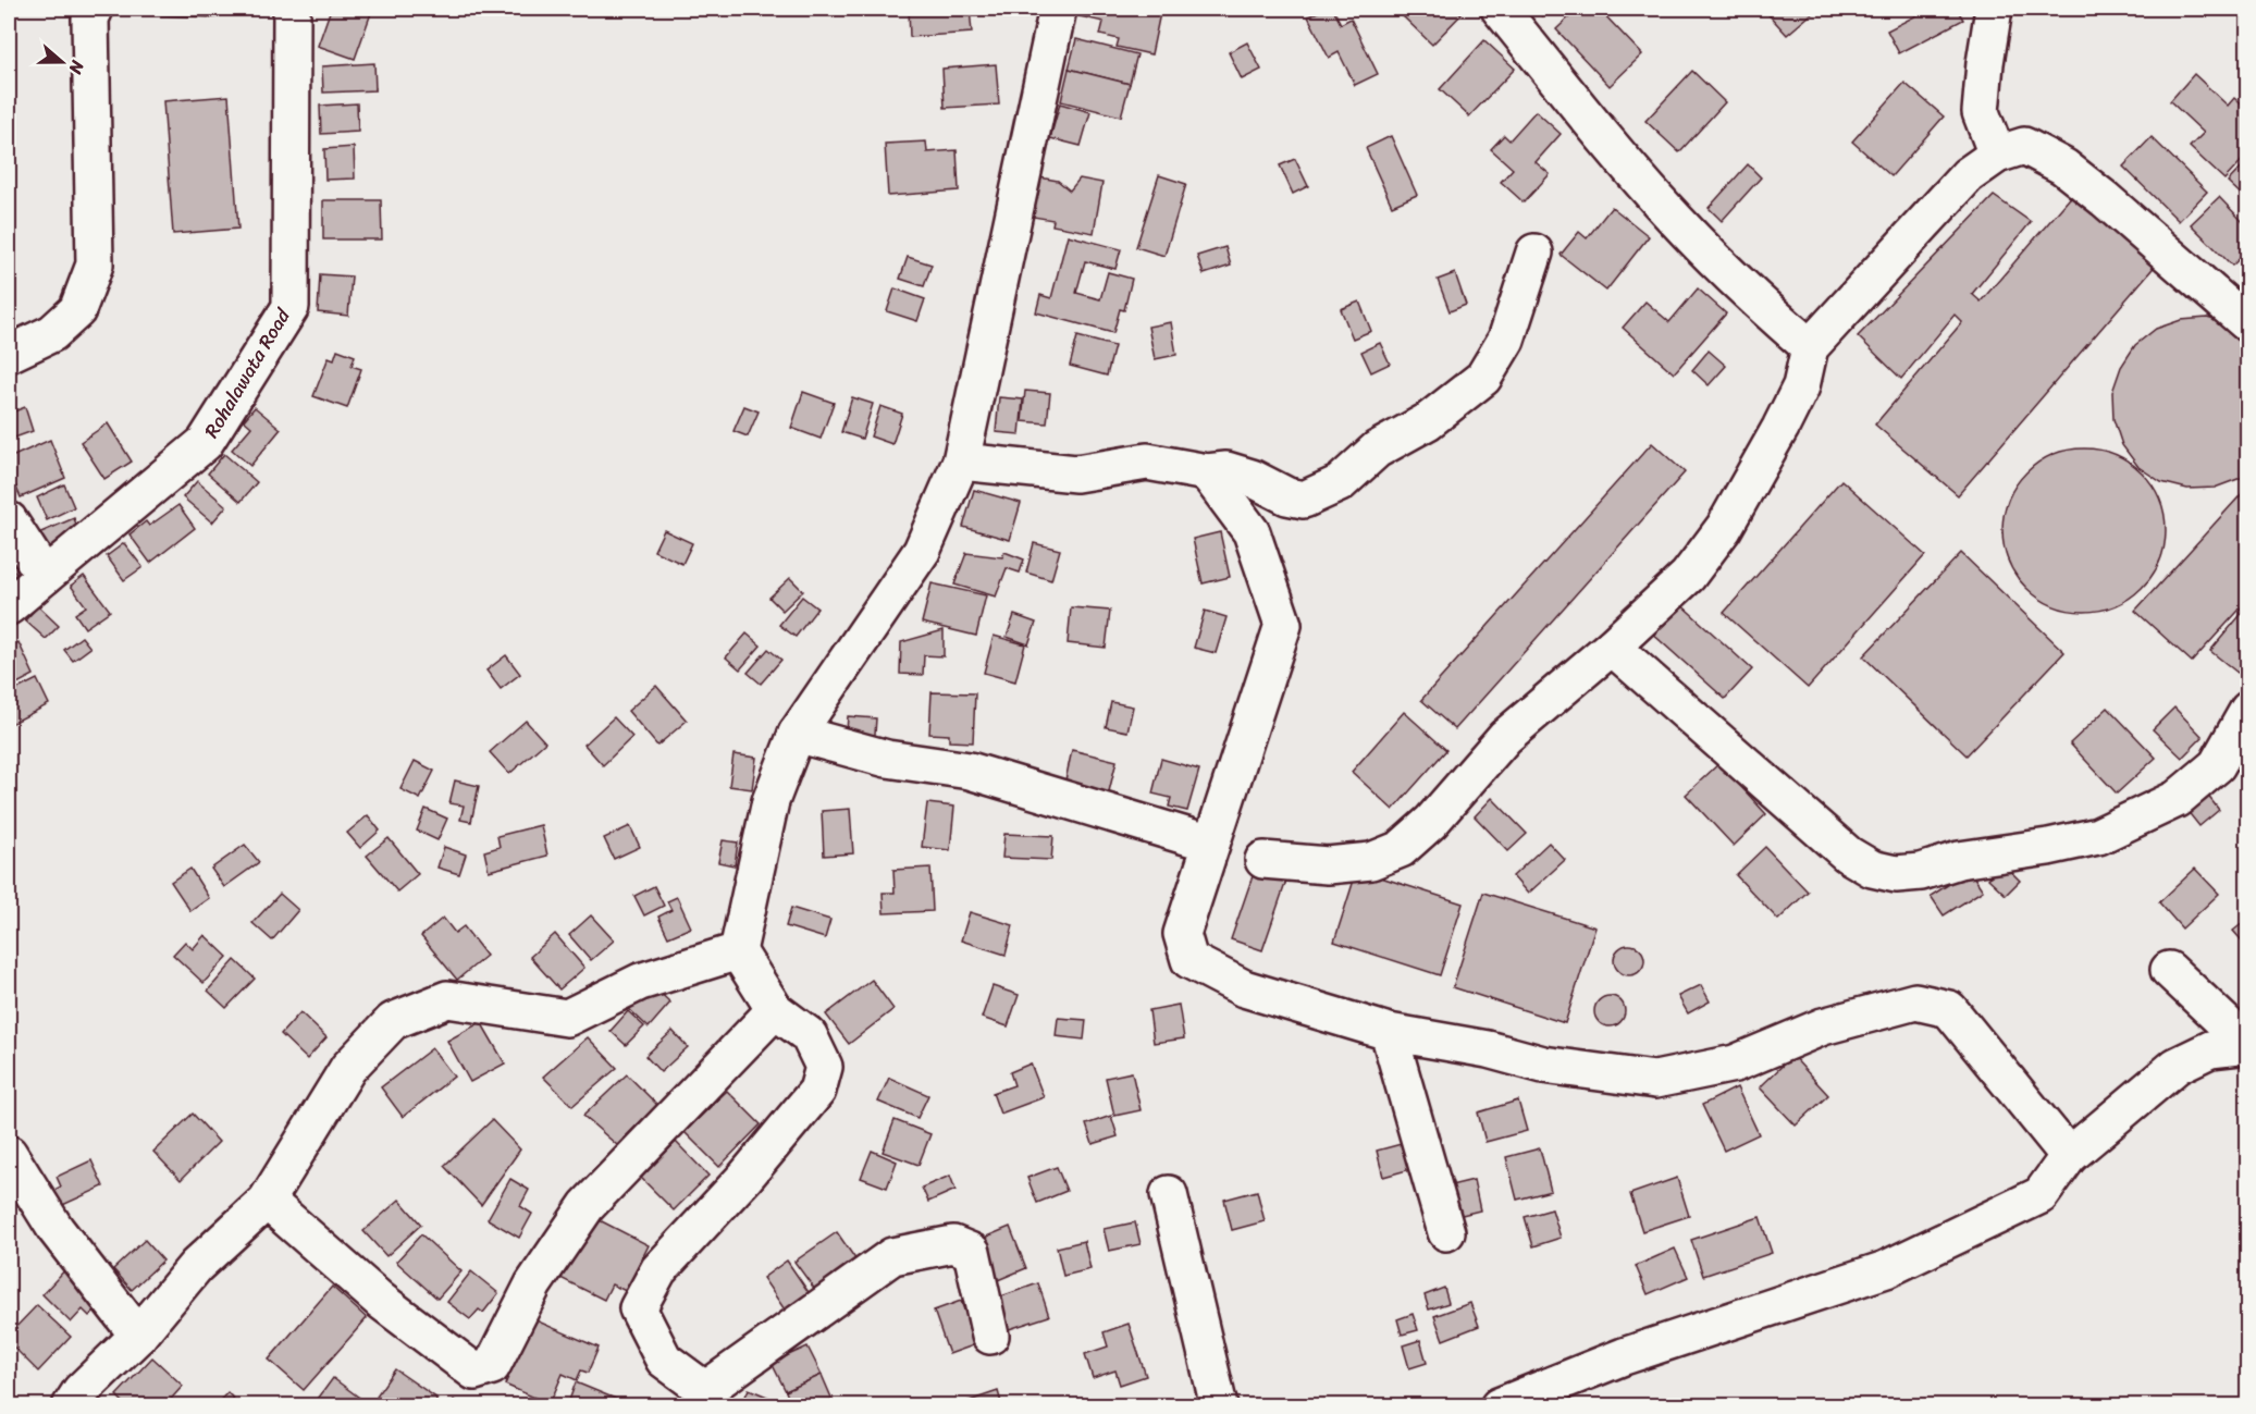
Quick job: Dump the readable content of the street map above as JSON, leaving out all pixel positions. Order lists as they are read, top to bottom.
{
  "streets": {
    "street": ["Rohalawata Road"]
  },
  "north": "right"
}
